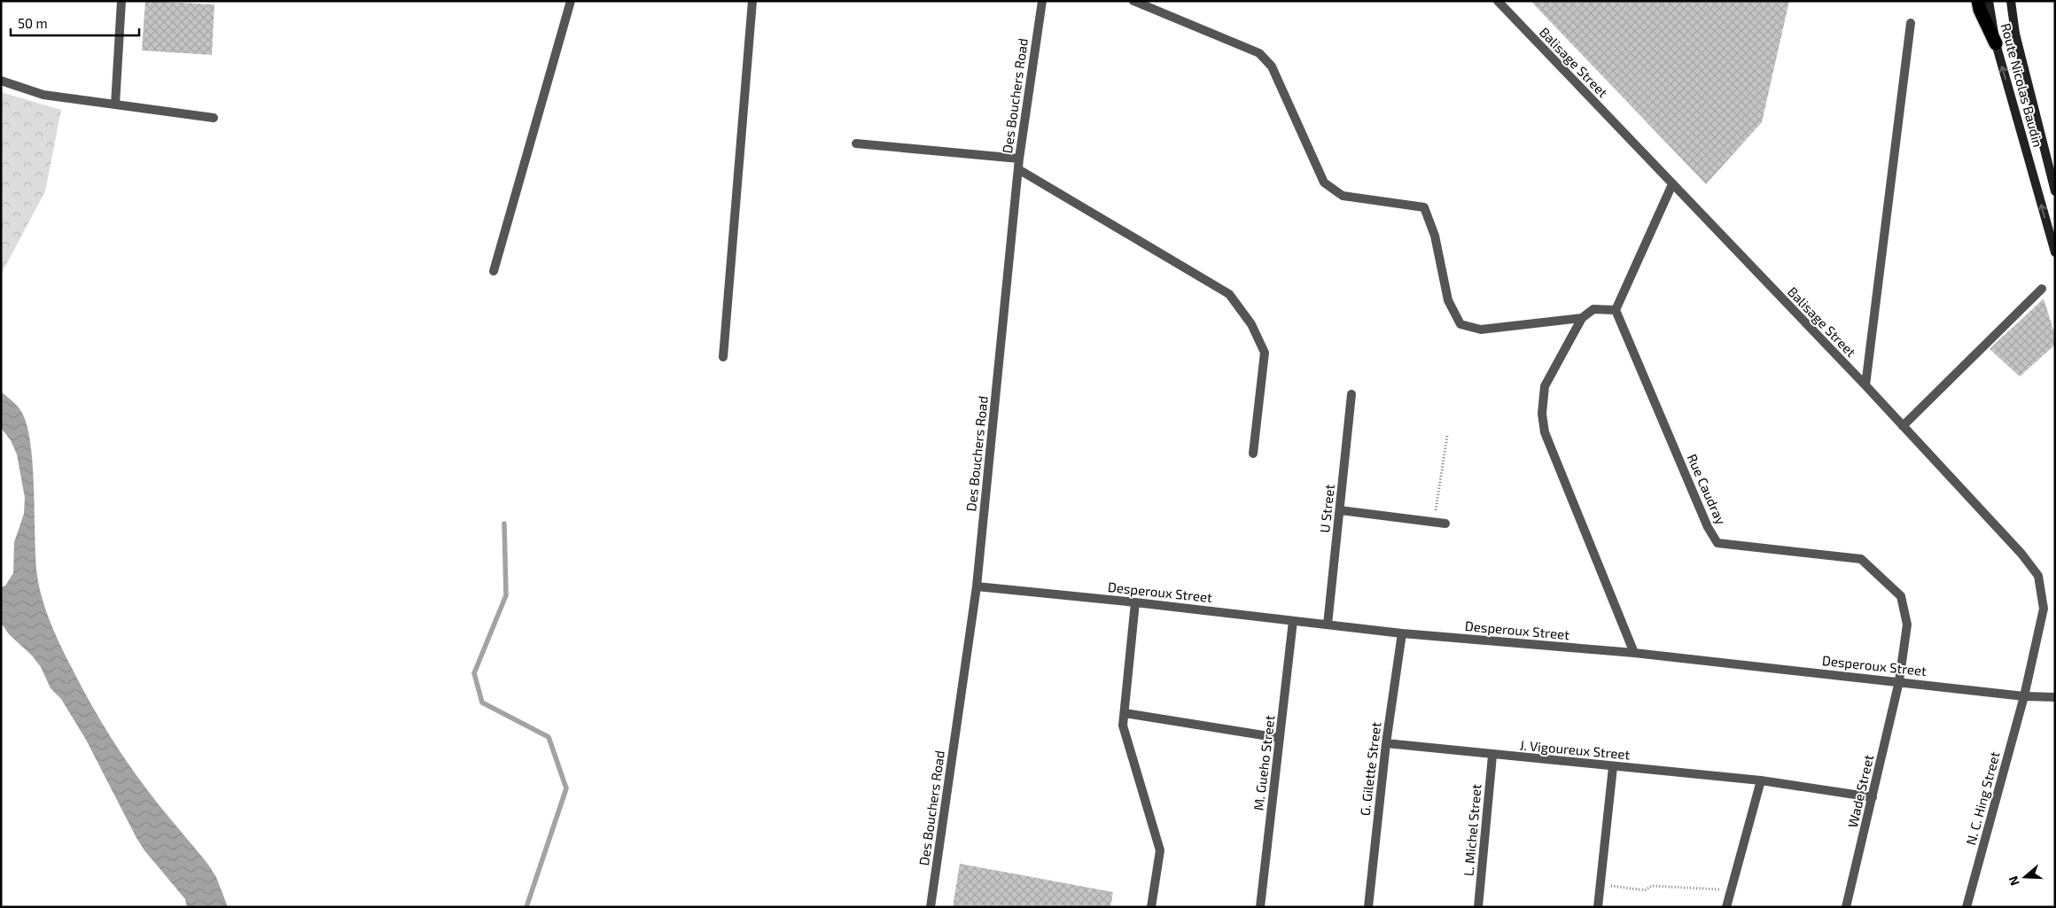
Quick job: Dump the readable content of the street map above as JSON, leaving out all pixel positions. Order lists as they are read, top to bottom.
{
  "streets": {
    "main road": ["Route Nicolas Baudin"],
    "street": [
      "Balisage Street",
      "Des Bouchers Road",
      "Rue Caudray",
      "U Street",
      "Desperoux Street",
      "J. Vigoureux Street",
      "M. Gueho Street",
      "G. Gilette Street",
      "Wade Street",
      "N. C. Hing Street",
      "L. Michel Street"
    ]
  },
  "crossings": [
    ["Balisage Street", "Desperoux Street"],
    ["Balisage Street", "N. C. Hing Street"],
    ["Des Bouchers Road", "Desperoux Street"],
    ["Rue Caudray", "Desperoux Street"],
    ["Rue Caudray", "Wade Street"],
    ["U Street", "Desperoux Street"],
    ["Desperoux Street", "M. Gueho Street"],
    ["Desperoux Street", "G. Gilette Street"],
    ["Desperoux Street", "Wade Street"],
    ["Desperoux Street", "N. C. Hing Street"],
    ["J. Vigoureux Street", "G. Gilette Street"],
    ["J. Vigoureux Street", "Wade Street"],
    ["J. Vigoureux Street", "L. Michel Street"]
  ],
  "scale_bar": "50 m",
  "north": "left"
}
